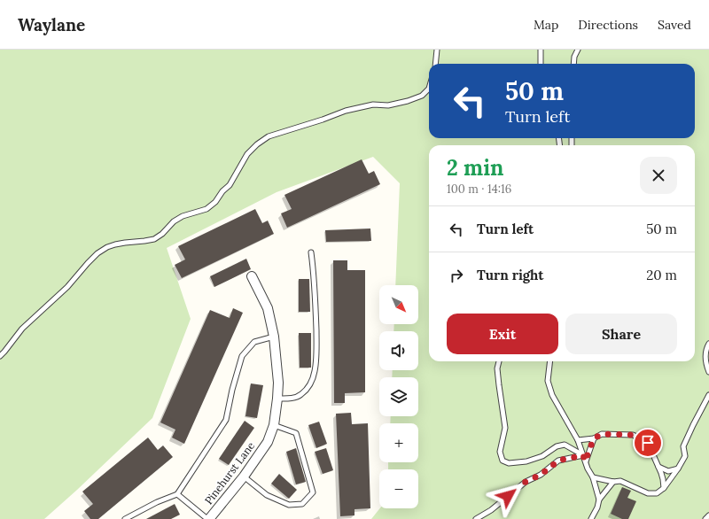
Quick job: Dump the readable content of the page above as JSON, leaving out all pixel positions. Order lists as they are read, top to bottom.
{
  "streets": {
    "street": ["Pinehurst Lane"]
  },
  "north": "bottom right",
  "page": {
    "header": "Waylane",
    "nav": ["Map", "Directions", "Saved"],
    "turn": ["50 m", "Turn left"],
    "heading": ["2 min", "100 m · 14:16"],
    "list": [
      {
        "name": "Turn left",
        "value": "50 m"
      },
      {
        "name": "Turn right",
        "value": "20 m"
      }
    ],
    "map_buttons": ["+", "−"],
    "buttons": ["Exit", "Share"]
  }
}
